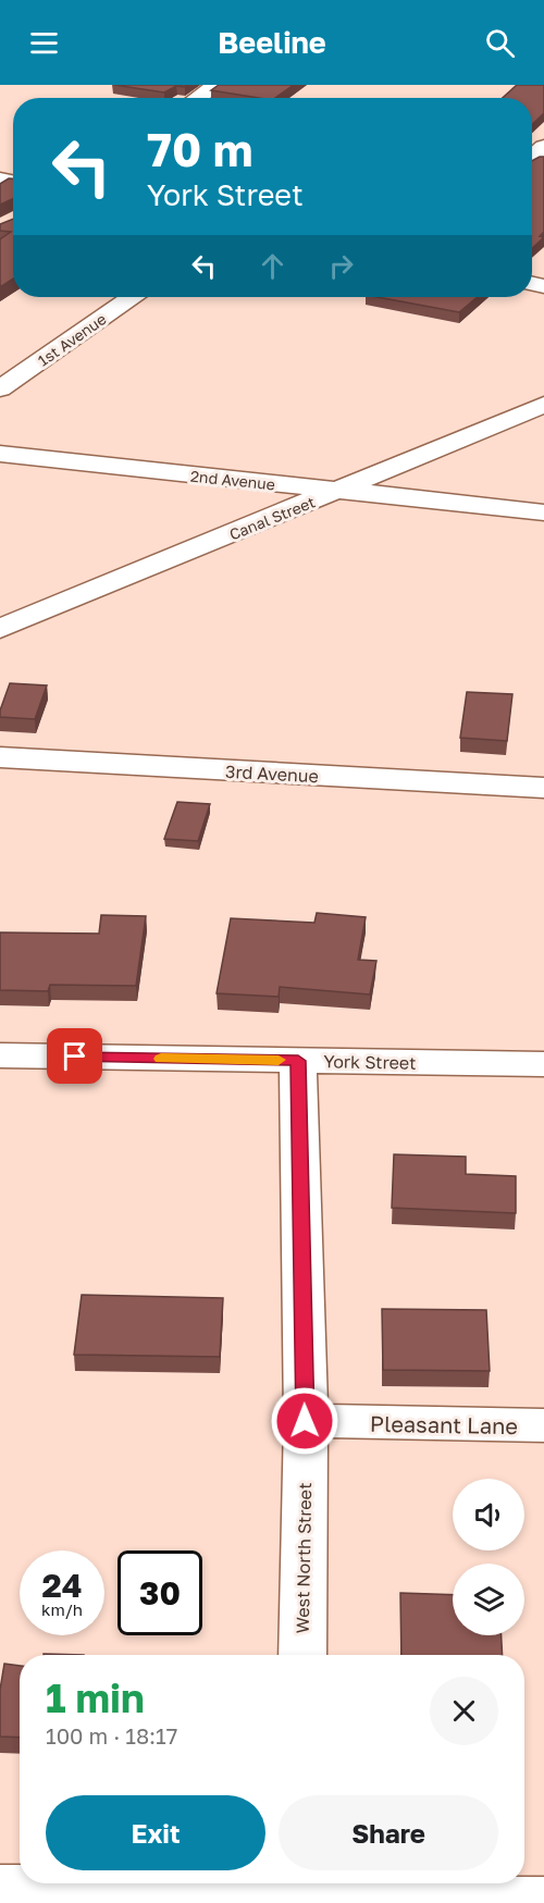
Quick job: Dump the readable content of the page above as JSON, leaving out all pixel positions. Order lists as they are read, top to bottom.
{
  "streets": {
    "street": [
      "1st Avenue",
      "2nd Avenue",
      "Canal Street",
      "3rd Avenue",
      "York Street",
      "Pleasant Lane",
      "West North Street"
    ]
  },
  "crossings": [
    ["2nd Avenue", "Canal Street"],
    ["York Street", "West North Street"],
    ["Pleasant Lane", "West North Street"]
  ],
  "page": {
    "header": "Beeline",
    "turn": ["70 m", "York Street"],
    "speed": "24 km/h",
    "limit": "30",
    "heading": ["1 min", "100 m · 18:17"],
    "buttons": ["Exit", "Share"]
  }
}
